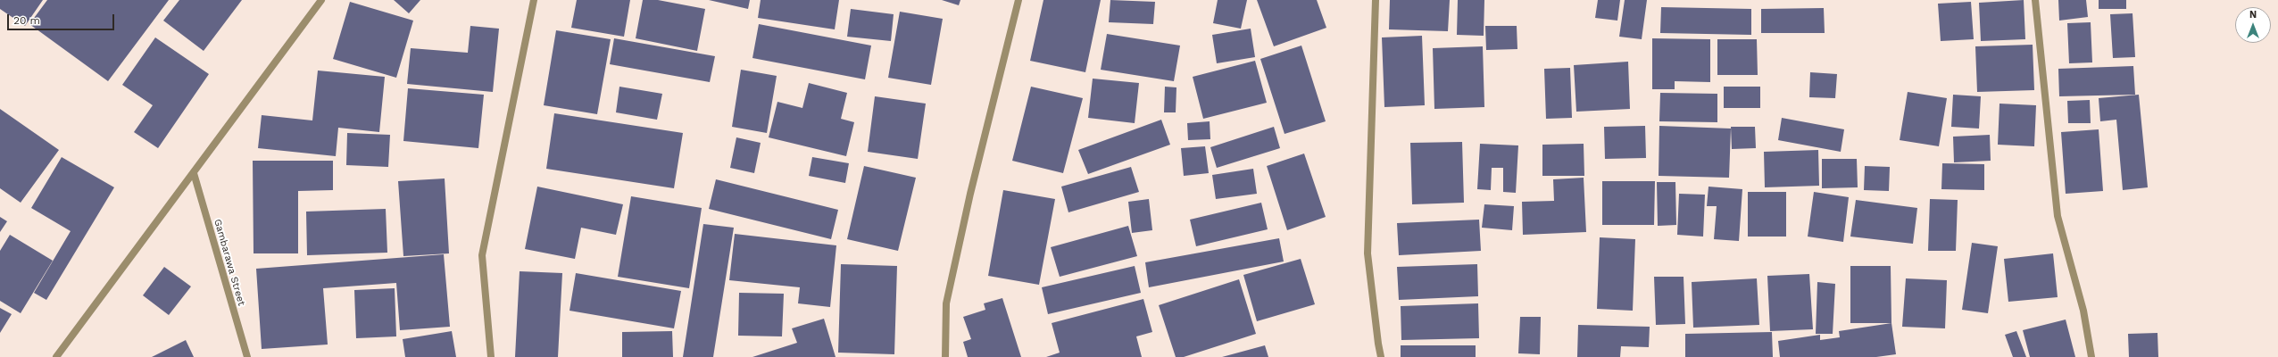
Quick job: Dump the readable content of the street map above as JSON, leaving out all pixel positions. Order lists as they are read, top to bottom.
{
  "streets": {
    "street": ["Gambarawa Street"]
  },
  "scale_bar": "20 m",
  "north": "top"
}
